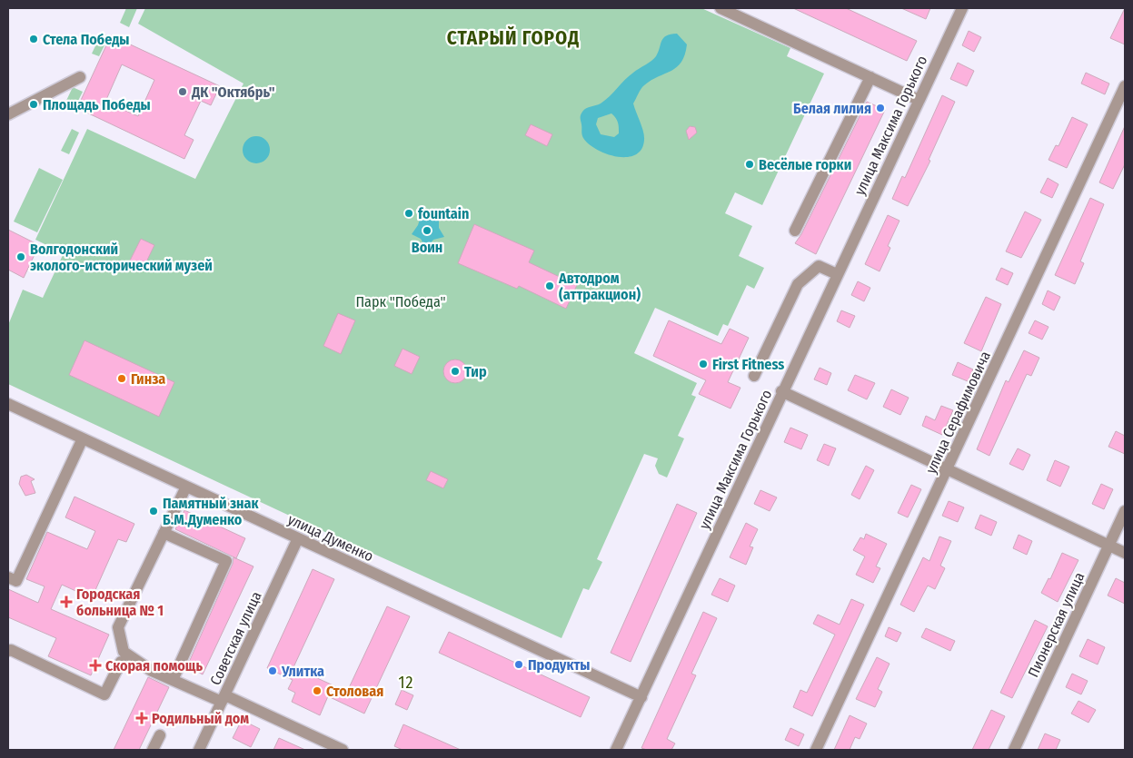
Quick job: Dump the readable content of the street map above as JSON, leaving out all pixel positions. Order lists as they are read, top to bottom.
{
  "streets": {
    "street": [
      "улица Максима Горького",
      "улица Серафимовича",
      "улица Думенко",
      "Пионерская улица",
      "Советская улица"
    ]
  },
  "crossings": [
    ["улица Максима Горького", "улица Думенко"],
    ["улица Думенко", "Советская улица"]
  ],
  "districts": ["СТАРЫЙ ГОРОД", "12"],
  "parks": ["Парк \"Победа\""],
  "places": {
    "other": [
      "Стела Победы",
      "ДК \"Октябрь\"",
      "Площадь Победы",
      "Белая лилия",
      "Весёлые горки",
      "fountain",
      "Воин",
      "Волгодонский эколого-исторический музей",
      "Автодром (аттракцион)",
      "First Fitness",
      "Тир",
      "Гинза",
      "Памятный знак Б.М.Думенко",
      "Продукты",
      "Улитка",
      "Столовая"
    ],
    "health": ["Городская больница № 1", "Скорая помощь", "Родильный дом"]
  }
}
